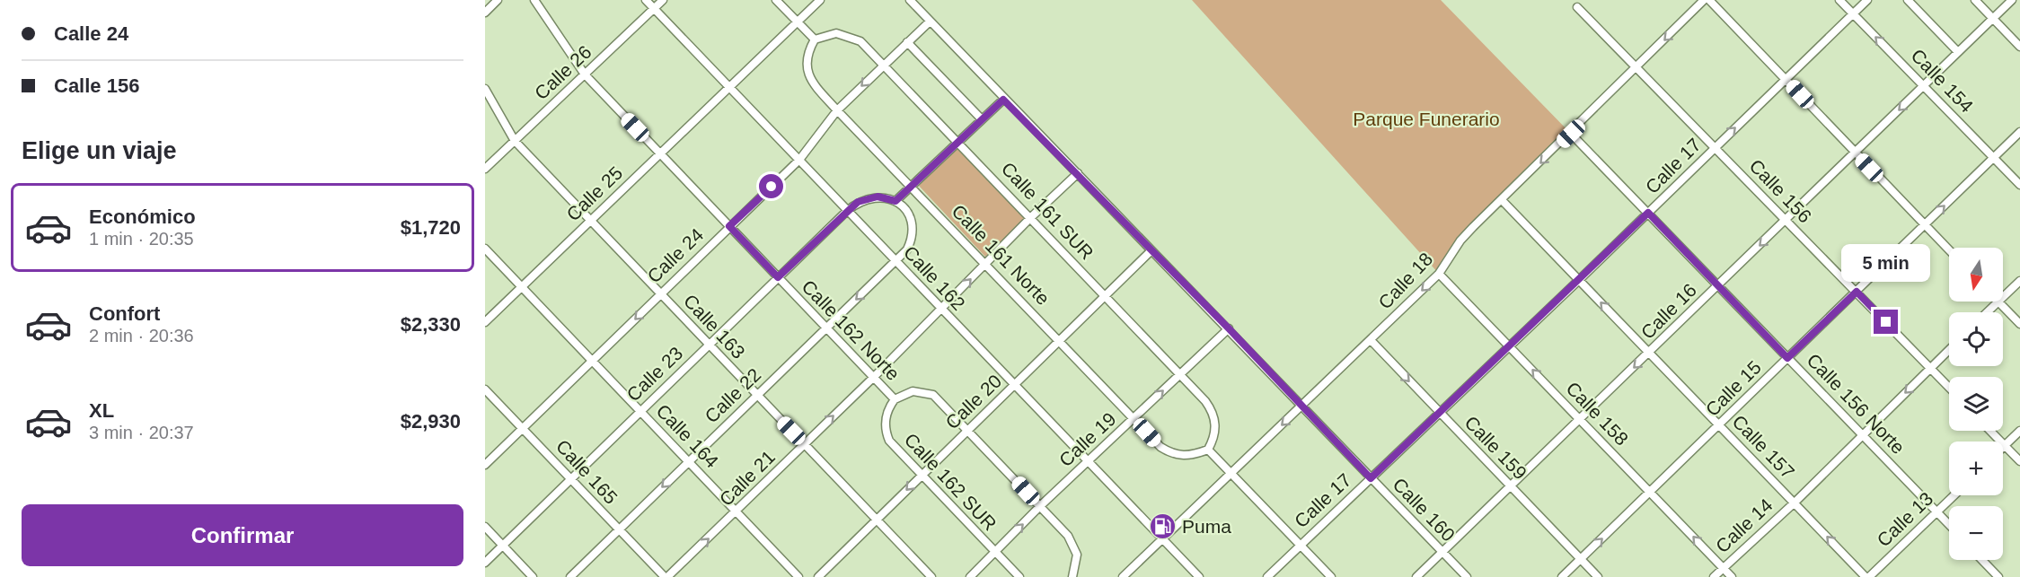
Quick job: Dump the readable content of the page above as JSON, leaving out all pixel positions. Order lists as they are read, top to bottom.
{
  "streets": {
    "street": [
      "Calle 26",
      "Calle 154",
      "Calle 17",
      "Calle 156",
      "Calle 25",
      "Calle 161 SUR",
      "Calle 161 Norte",
      "Calle 24",
      "Calle 162",
      "Calle 18",
      "Calle 16",
      "Calle 163",
      "Calle 162 Norte",
      "Calle 23",
      "Calle 15",
      "Calle 22",
      "Calle 20",
      "Calle 156 Norte",
      "Calle 158",
      "Calle 164",
      "Calle 19",
      "Calle 157",
      "Calle 159",
      "Calle 165",
      "Calle 21",
      "Calle 162 SUR",
      "Calle 160",
      "Calle 13",
      "Calle 14"
    ]
  },
  "crossings": [
    ["Calle 26", "Calle 162"],
    ["Calle 26", "Calle 163"],
    ["Calle 26", "Calle 162 Norte"],
    ["Calle 154", "Calle 17"],
    ["Calle 154", "Calle 16"],
    ["Calle 154", "Calle 15"],
    ["Calle 17", "Calle 156"],
    ["Calle 17", "Calle 156 Norte"],
    ["Calle 17", "Calle 158"],
    ["Calle 17", "Calle 157"],
    ["Calle 17", "Calle 159"],
    ["Calle 17", "Calle 160"],
    ["Calle 156", "Calle 18"],
    ["Calle 156", "Calle 16"],
    ["Calle 156", "Calle 15"],
    ["Calle 156", "Calle 14"],
    ["Calle 25", "Calle 162"],
    ["Calle 25", "Calle 163"],
    ["Calle 25", "Calle 162 Norte"],
    ["Calle 25", "Calle 164"],
    ["Calle 161 SUR", "Calle 161 Norte"],
    ["Calle 161 SUR", "Calle 24"],
    ["Calle 161 SUR", "Calle 20"],
    ["Calle 161 SUR", "Calle 19"],
    ["Calle 161 SUR", "Calle 21"],
    ["Calle 161 Norte", "Calle 24"],
    ["Calle 161 Norte", "Calle 20"],
    ["Calle 161 Norte", "Calle 19"],
    ["Calle 161 Norte", "Calle 21"],
    ["Calle 24", "Calle 162"],
    ["Calle 24", "Calle 163"],
    ["Calle 24", "Calle 162 Norte"],
    ["Calle 24", "Calle 164"],
    ["Calle 24", "Calle 165"],
    ["Calle 24", "Calle 160"],
    ["Calle 162", "Calle 18"],
    ["Calle 162", "Calle 23"],
    ["Calle 162", "Calle 22"],
    ["Calle 162", "Calle 20"],
    ["Calle 162", "Calle 19"],
    ["Calle 162", "Calle 21"],
    ["Calle 18", "Calle 156 Norte"],
    ["Calle 18", "Calle 158"],
    ["Calle 18", "Calle 157"],
    ["Calle 18", "Calle 159"],
    ["Calle 18", "Calle 160"],
    ["Calle 16", "Calle 156 Norte"],
    ["Calle 16", "Calle 158"],
    ["Calle 16", "Calle 157"],
    ["Calle 16", "Calle 159"],
    ["Calle 16", "Calle 160"],
    ["Calle 163", "Calle 23"],
    ["Calle 163", "Calle 22"],
    ["Calle 163", "Calle 20"],
    ["Calle 163", "Calle 21"],
    ["Calle 162 Norte", "Calle 23"],
    ["Calle 162 Norte", "Calle 22"],
    ["Calle 162 Norte", "Calle 20"],
    ["Calle 162 Norte", "Calle 19"],
    ["Calle 162 Norte", "Calle 21"],
    ["Calle 162 Norte", "Calle 162 SUR"],
    ["Calle 23", "Calle 22"],
    ["Calle 23", "Calle 164"],
    ["Calle 23", "Calle 165"],
    ["Calle 15", "Calle 156 Norte"],
    ["Calle 15", "Calle 158"],
    ["Calle 15", "Calle 157"],
    ["Calle 15", "Calle 159"],
    ["Calle 22", "Calle 164"],
    ["Calle 22", "Calle 165"],
    ["Calle 20", "Calle 162 SUR"],
    ["Calle 20", "Calle 160"],
    ["Calle 156 Norte", "Calle 13"],
    ["Calle 156 Norte", "Calle 14"],
    ["Calle 158", "Calle 14"],
    ["Calle 164", "Calle 21"],
    ["Calle 19", "Calle 162 SUR"],
    ["Calle 19", "Calle 160"],
    ["Calle 157", "Calle 13"],
    ["Calle 157", "Calle 14"],
    ["Calle 165", "Calle 21"],
    ["Calle 21", "Calle 160"]
  ],
  "one_way": [
    "Calle 18",
    "Calle 22",
    "Calle 158",
    "Calle 19",
    "Calle 157",
    "Calle 21"
  ],
  "parks": ["Parque Funerario"],
  "places": {
    "fuel station": ["Puma"]
  },
  "north": "bottom",
  "page": {
    "banner": ["Calle 24", "Calle 156"],
    "heading": "Elige un viaje",
    "list": [
      {
        "name": "Económico",
        "note": "1 min · 20:35",
        "value": "$1,720"
      },
      {
        "name": "Confort",
        "note": "2 min · 20:36",
        "value": "$2,330"
      },
      {
        "name": "XL",
        "note": "3 min · 20:37",
        "value": "$2,930"
      }
    ],
    "bubble": "5 min",
    "map_buttons": ["+", "−"],
    "buttons": "Confirmar"
  }
}
